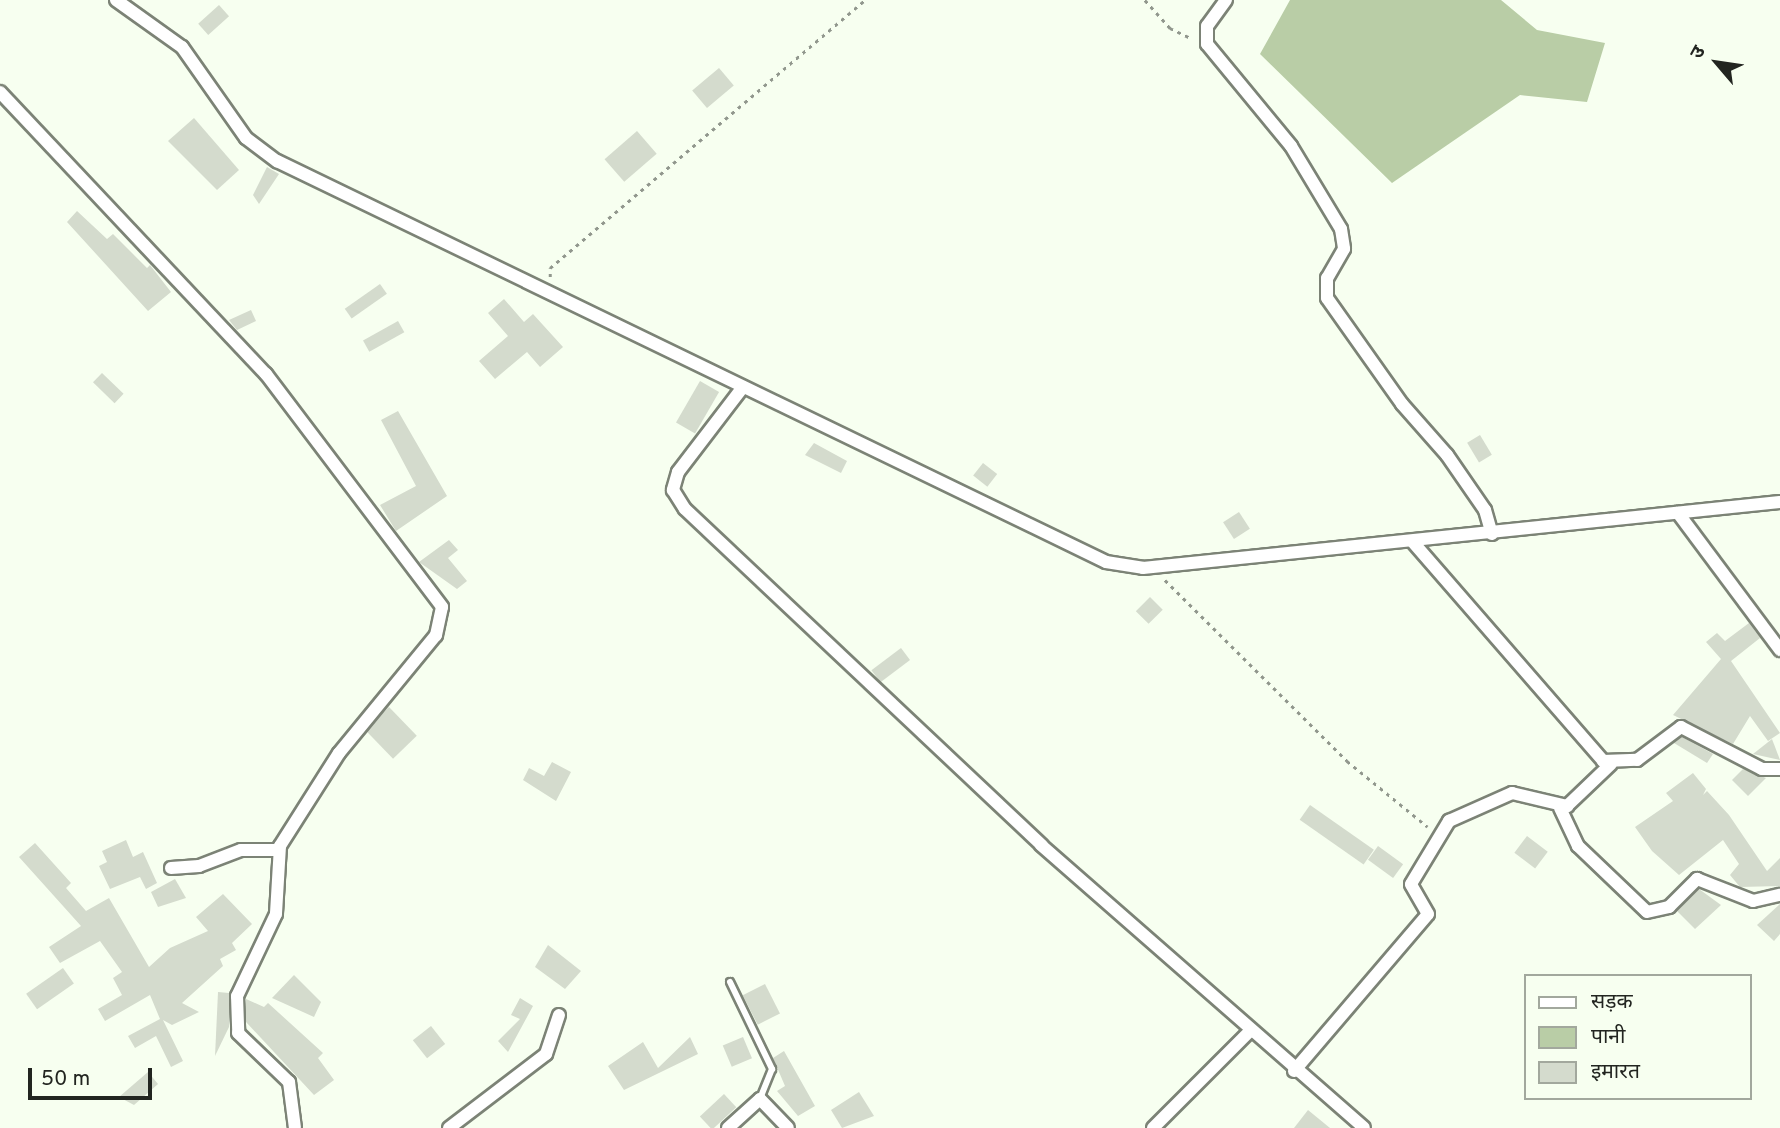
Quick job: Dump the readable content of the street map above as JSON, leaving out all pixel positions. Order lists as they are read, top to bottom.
{
  "legend": ["सड़क", "पानी", "इमारत"],
  "scale_bar": "50 m",
  "north": "top left"
}
